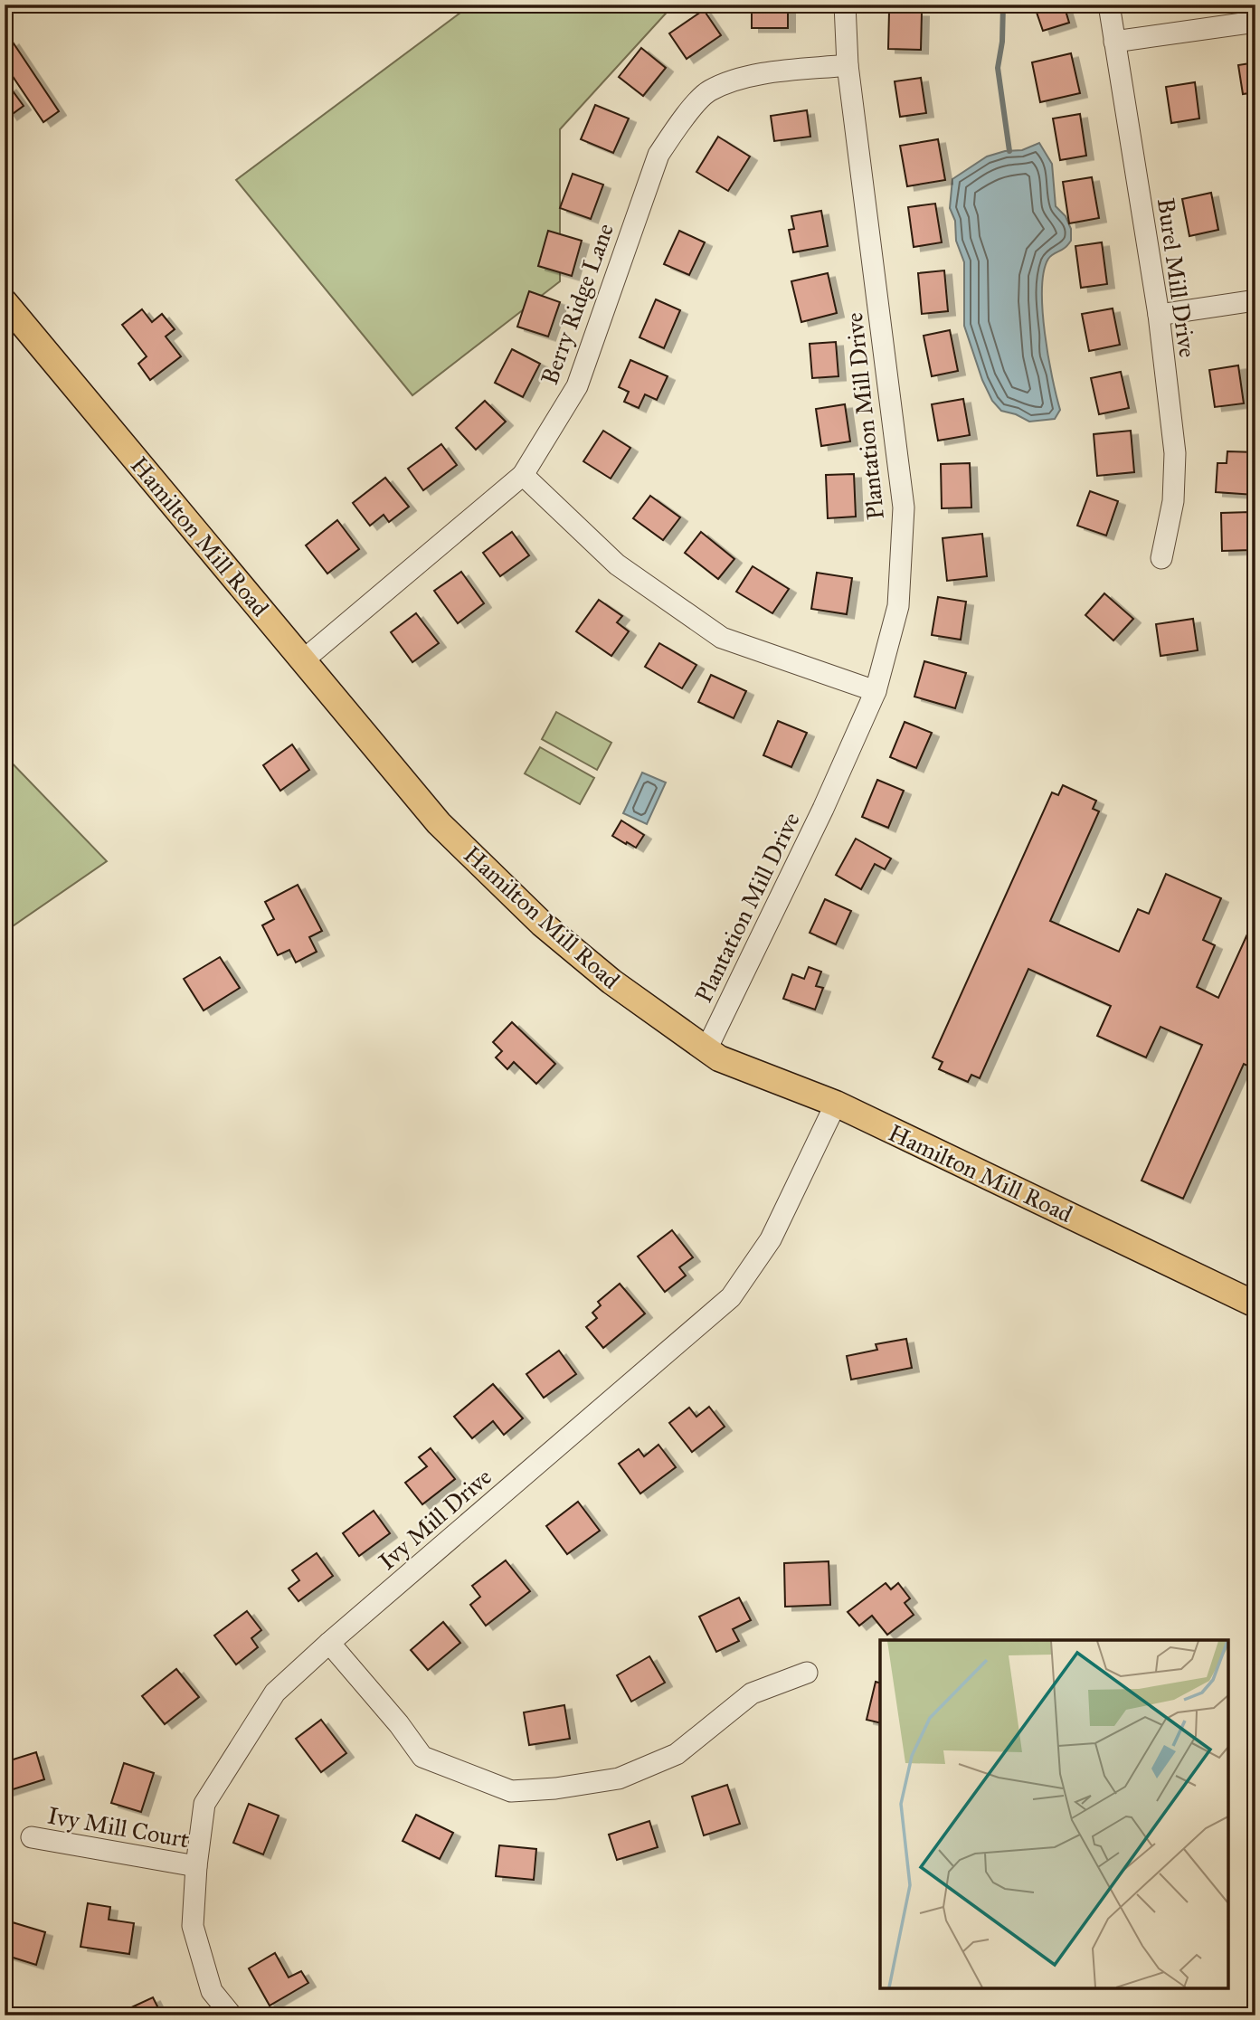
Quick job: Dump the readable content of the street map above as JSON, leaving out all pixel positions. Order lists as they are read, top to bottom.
{
  "streets": {
    "main road": ["Hamilton Mill Road"],
    "street": [
      "Burel Mill Drive",
      "Berry Ridge Lane",
      "Plantation Mill Drive",
      "Ivy Mill Drive",
      "Ivy Mill Court"
    ]
  },
  "crossings": [
    ["Berry Ridge Lane", "Plantation Mill Drive"],
    ["Berry Ridge Lane", "Hamilton Mill Road"],
    ["Plantation Mill Drive", "Hamilton Mill Road"],
    ["Hamilton Mill Road", "Ivy Mill Drive"],
    ["Ivy Mill Drive", "Ivy Mill Court"]
  ]
}
